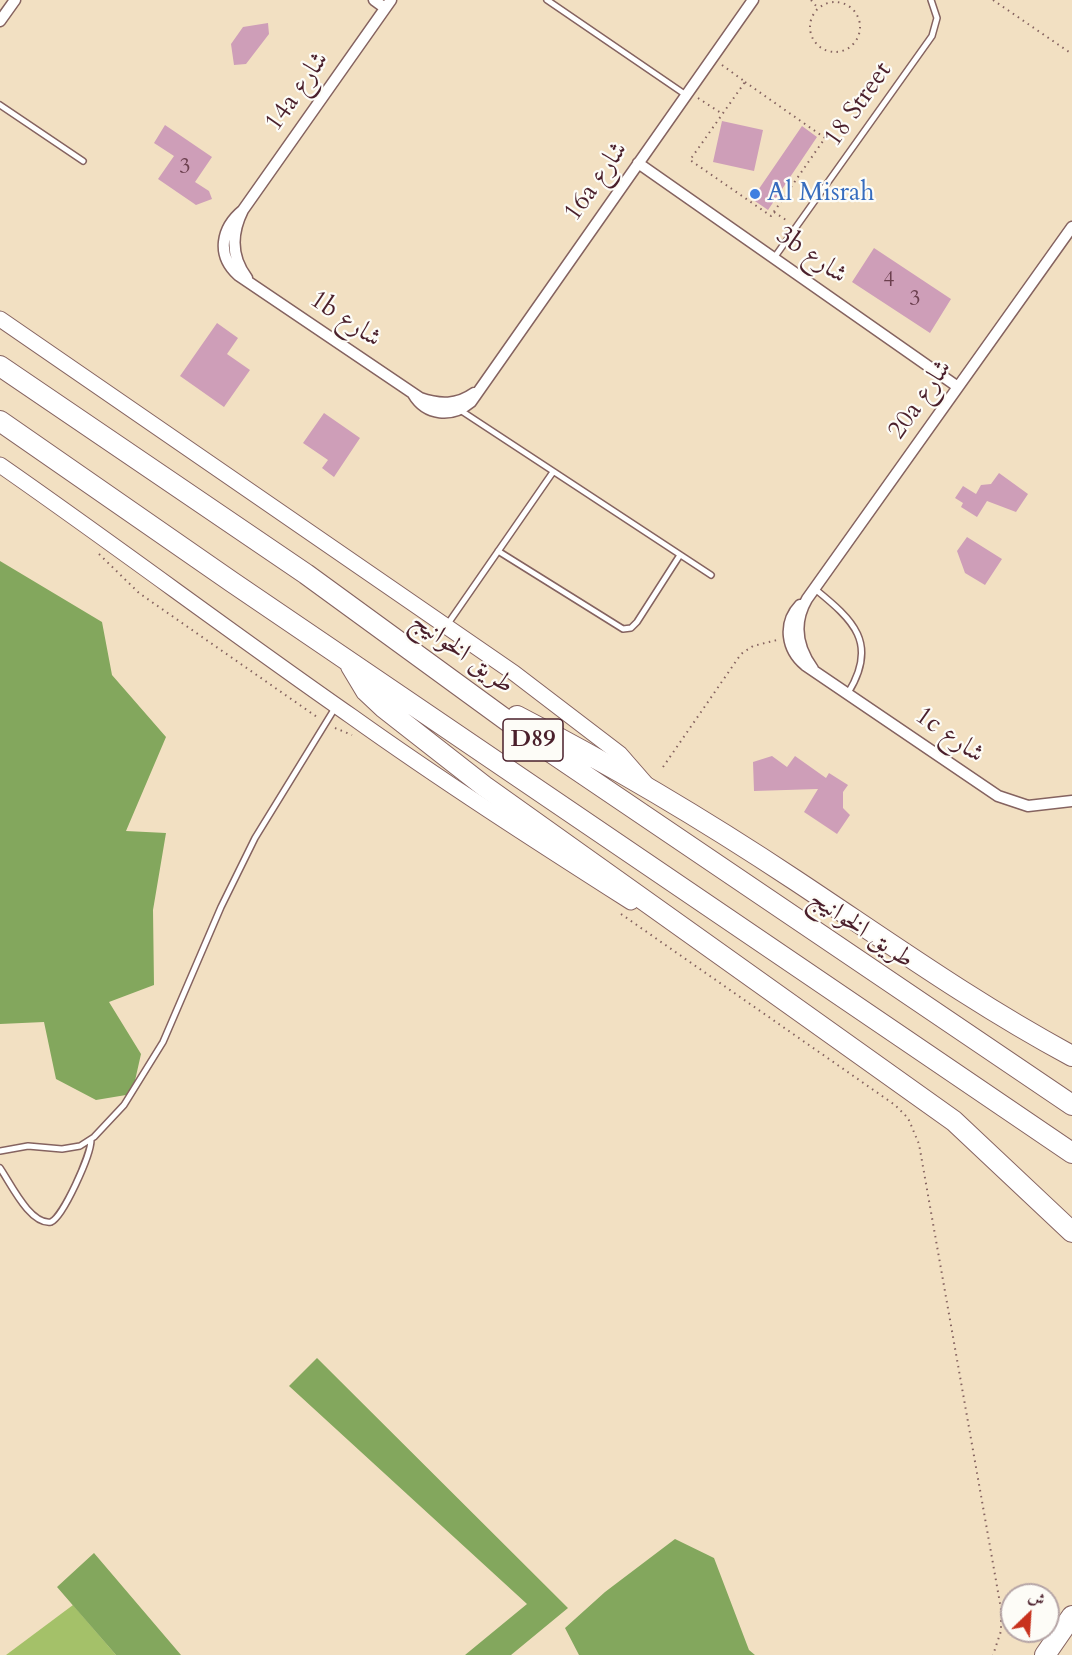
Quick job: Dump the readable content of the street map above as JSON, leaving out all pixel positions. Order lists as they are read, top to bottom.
{
  "streets": {
    "highway": ["طريق الخوانيج", "D89"],
    "street": [
      "14a شارع",
      "16a شارع",
      "3b شارع",
      "1b شارع",
      "20a شارع",
      "1c شارع"
    ],
    "lane": ["18 Street"]
  },
  "crossings": [
    ["14a شارع", "1b شارع"],
    ["18 Street", "3b شارع"],
    ["16a شارع", "3b شارع"],
    ["16a شارع", "1b شارع"],
    ["3b شارع", "20a شارع"],
    ["20a شارع", "1c شارع"]
  ],
  "places": ["Al Misrah"],
  "house_numbers": ["3", "4", "3"],
  "north": "top right"
}
